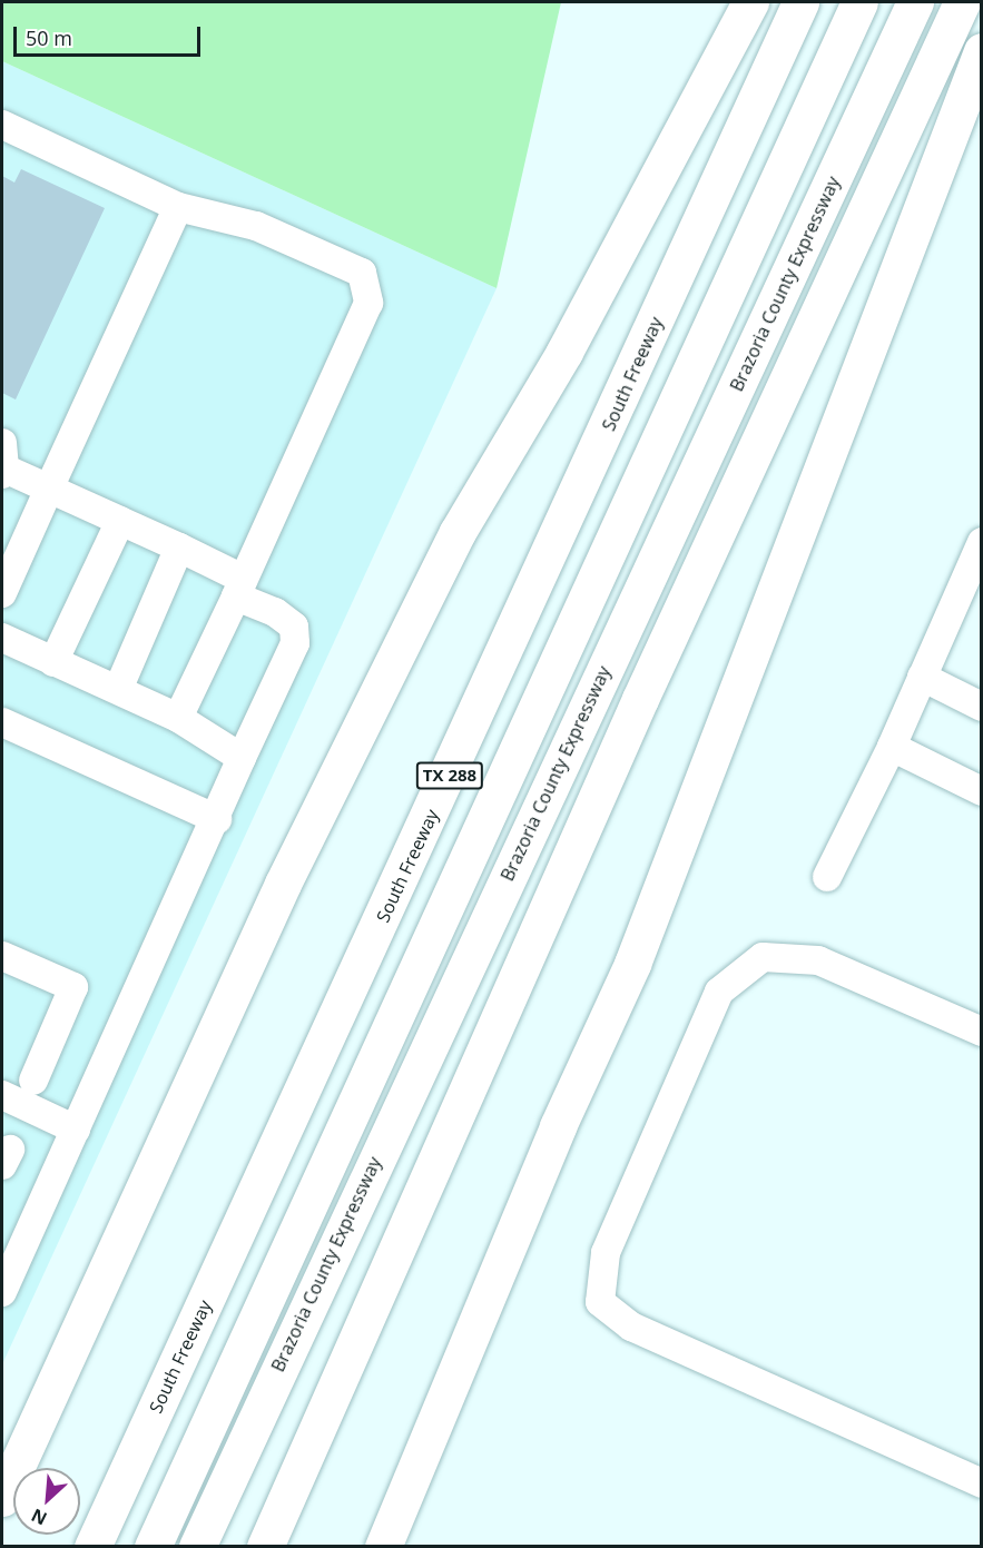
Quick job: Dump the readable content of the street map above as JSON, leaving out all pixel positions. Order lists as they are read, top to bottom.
{
  "streets": {
    "main road": ["Brazoria County Expressway", "South Freeway", "TX 288"]
  },
  "scale_bar": "50 m",
  "north": "bottom left"
}
